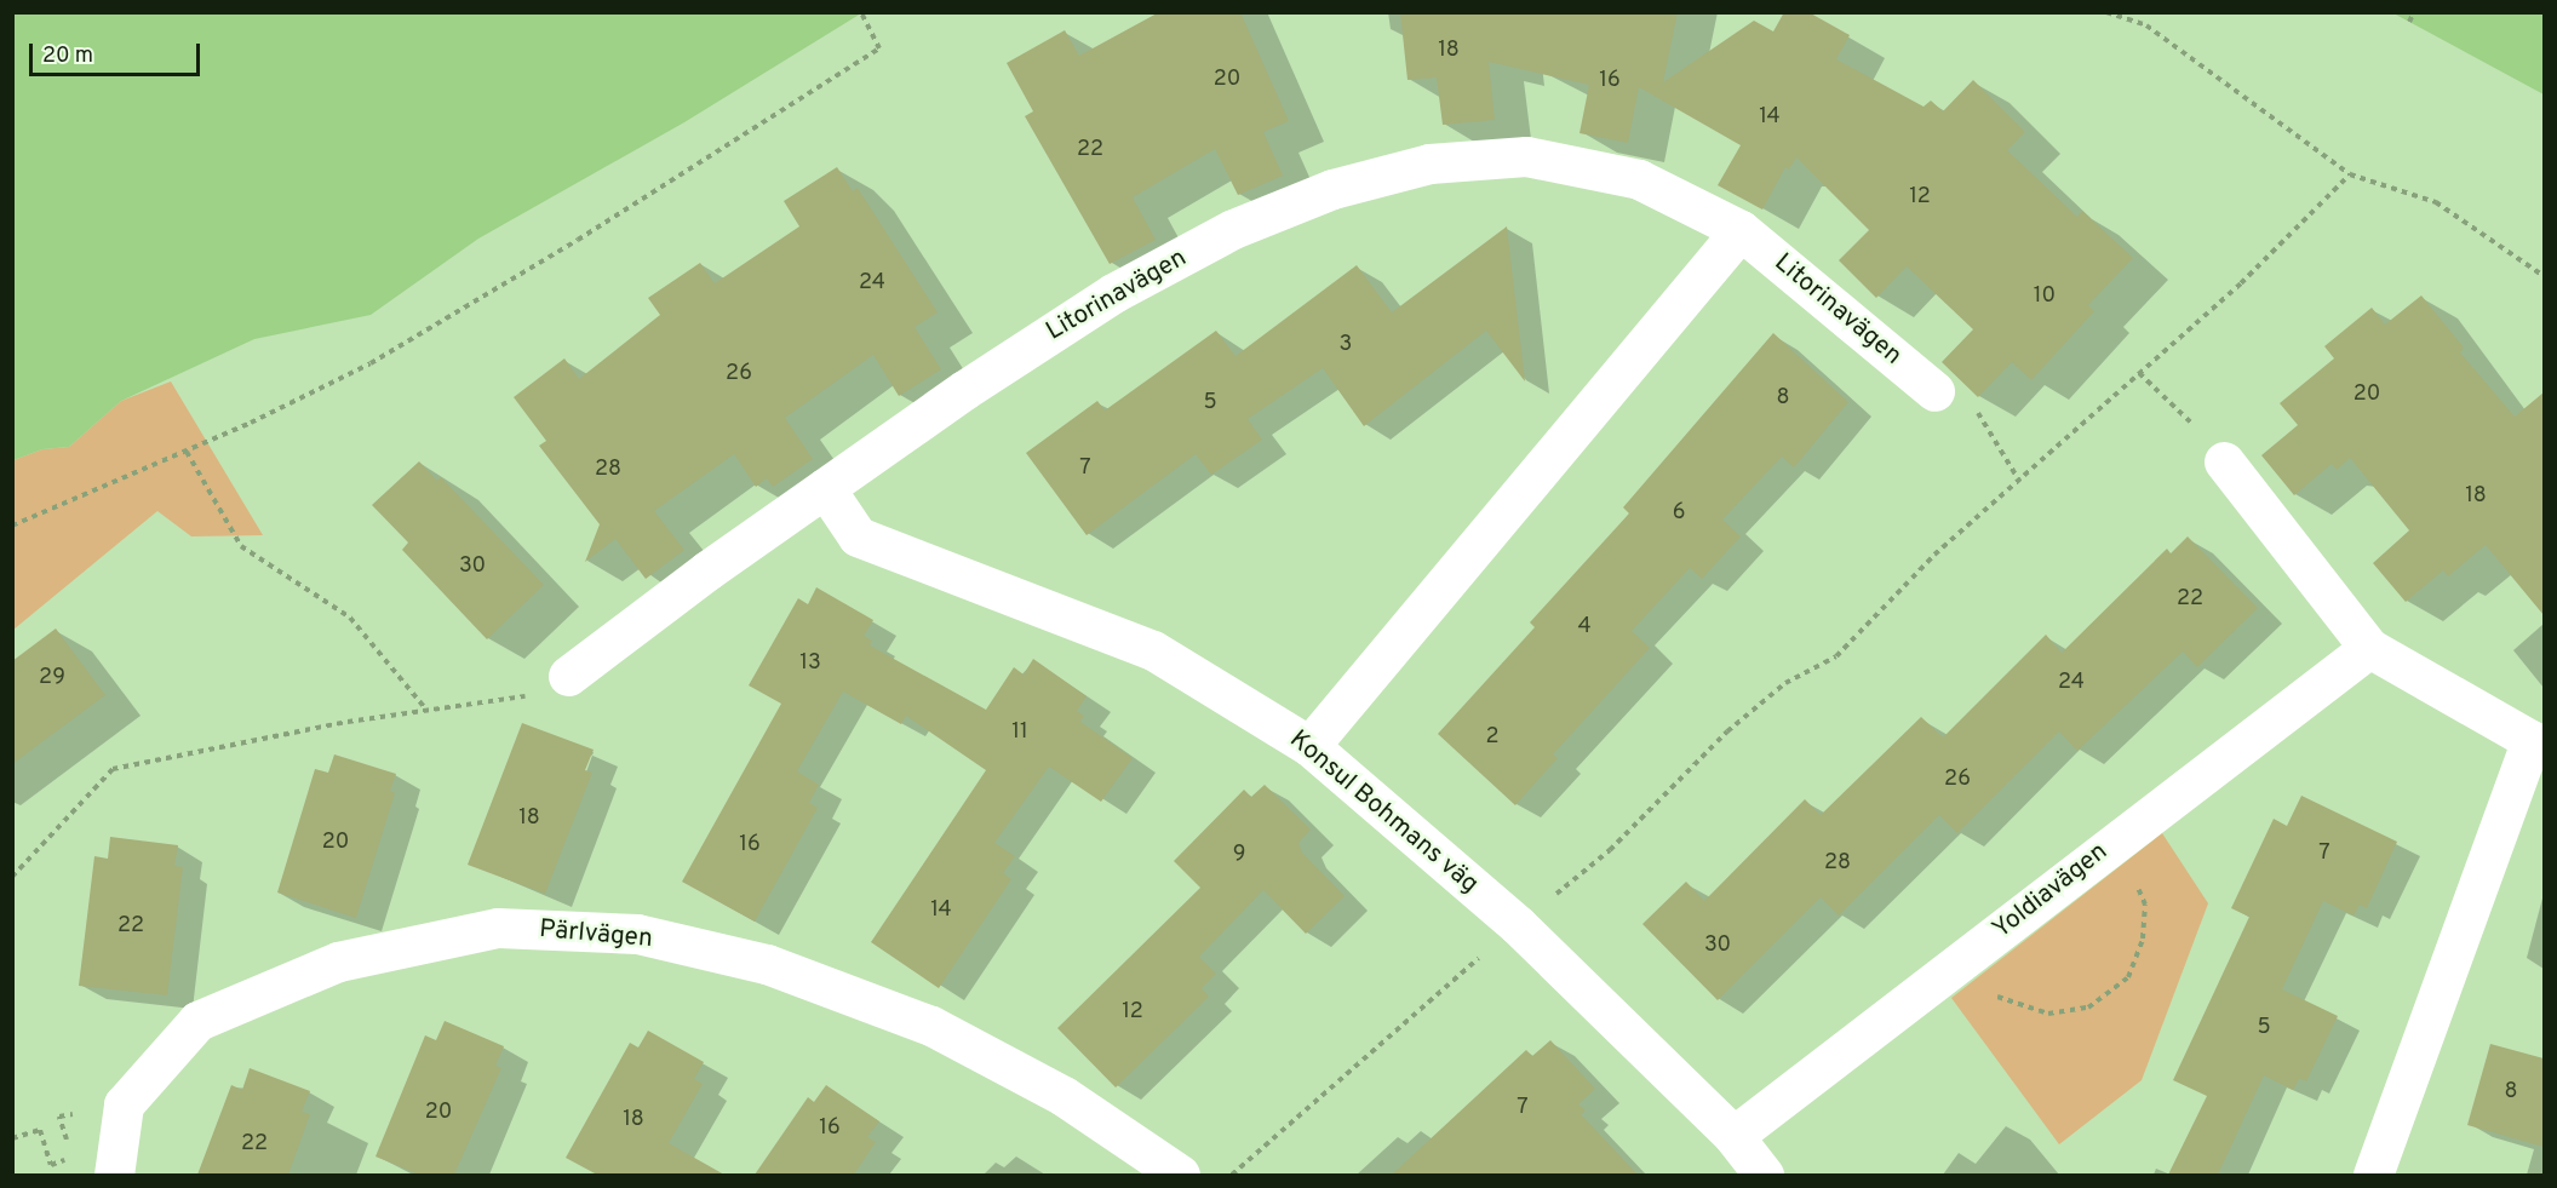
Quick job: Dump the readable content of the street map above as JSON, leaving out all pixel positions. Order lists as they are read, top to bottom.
{
  "streets": {
    "street": [
      "Litorinavägen",
      "Konsul Bohmans väg",
      "Yoldiavägen",
      "Pärlvägen"
    ]
  },
  "crossings": [
    ["Litorinavägen", "Konsul Bohmans väg"],
    ["Konsul Bohmans väg", "Yoldiavägen"]
  ],
  "house_numbers": [
    "18",
    "20",
    "16",
    "14",
    "22",
    "12",
    "24",
    "10",
    "3",
    "26",
    "20",
    "8",
    "5",
    "7",
    "28",
    "18",
    "6",
    "30",
    "22",
    "4",
    "13",
    "29",
    "24",
    "11",
    "2",
    "26",
    "18",
    "20",
    "16",
    "7",
    "9",
    "28",
    "14",
    "22",
    "30",
    "12",
    "5",
    "8",
    "7",
    "20",
    "18",
    "16",
    "22"
  ],
  "scale_bar": "20 m"
}
